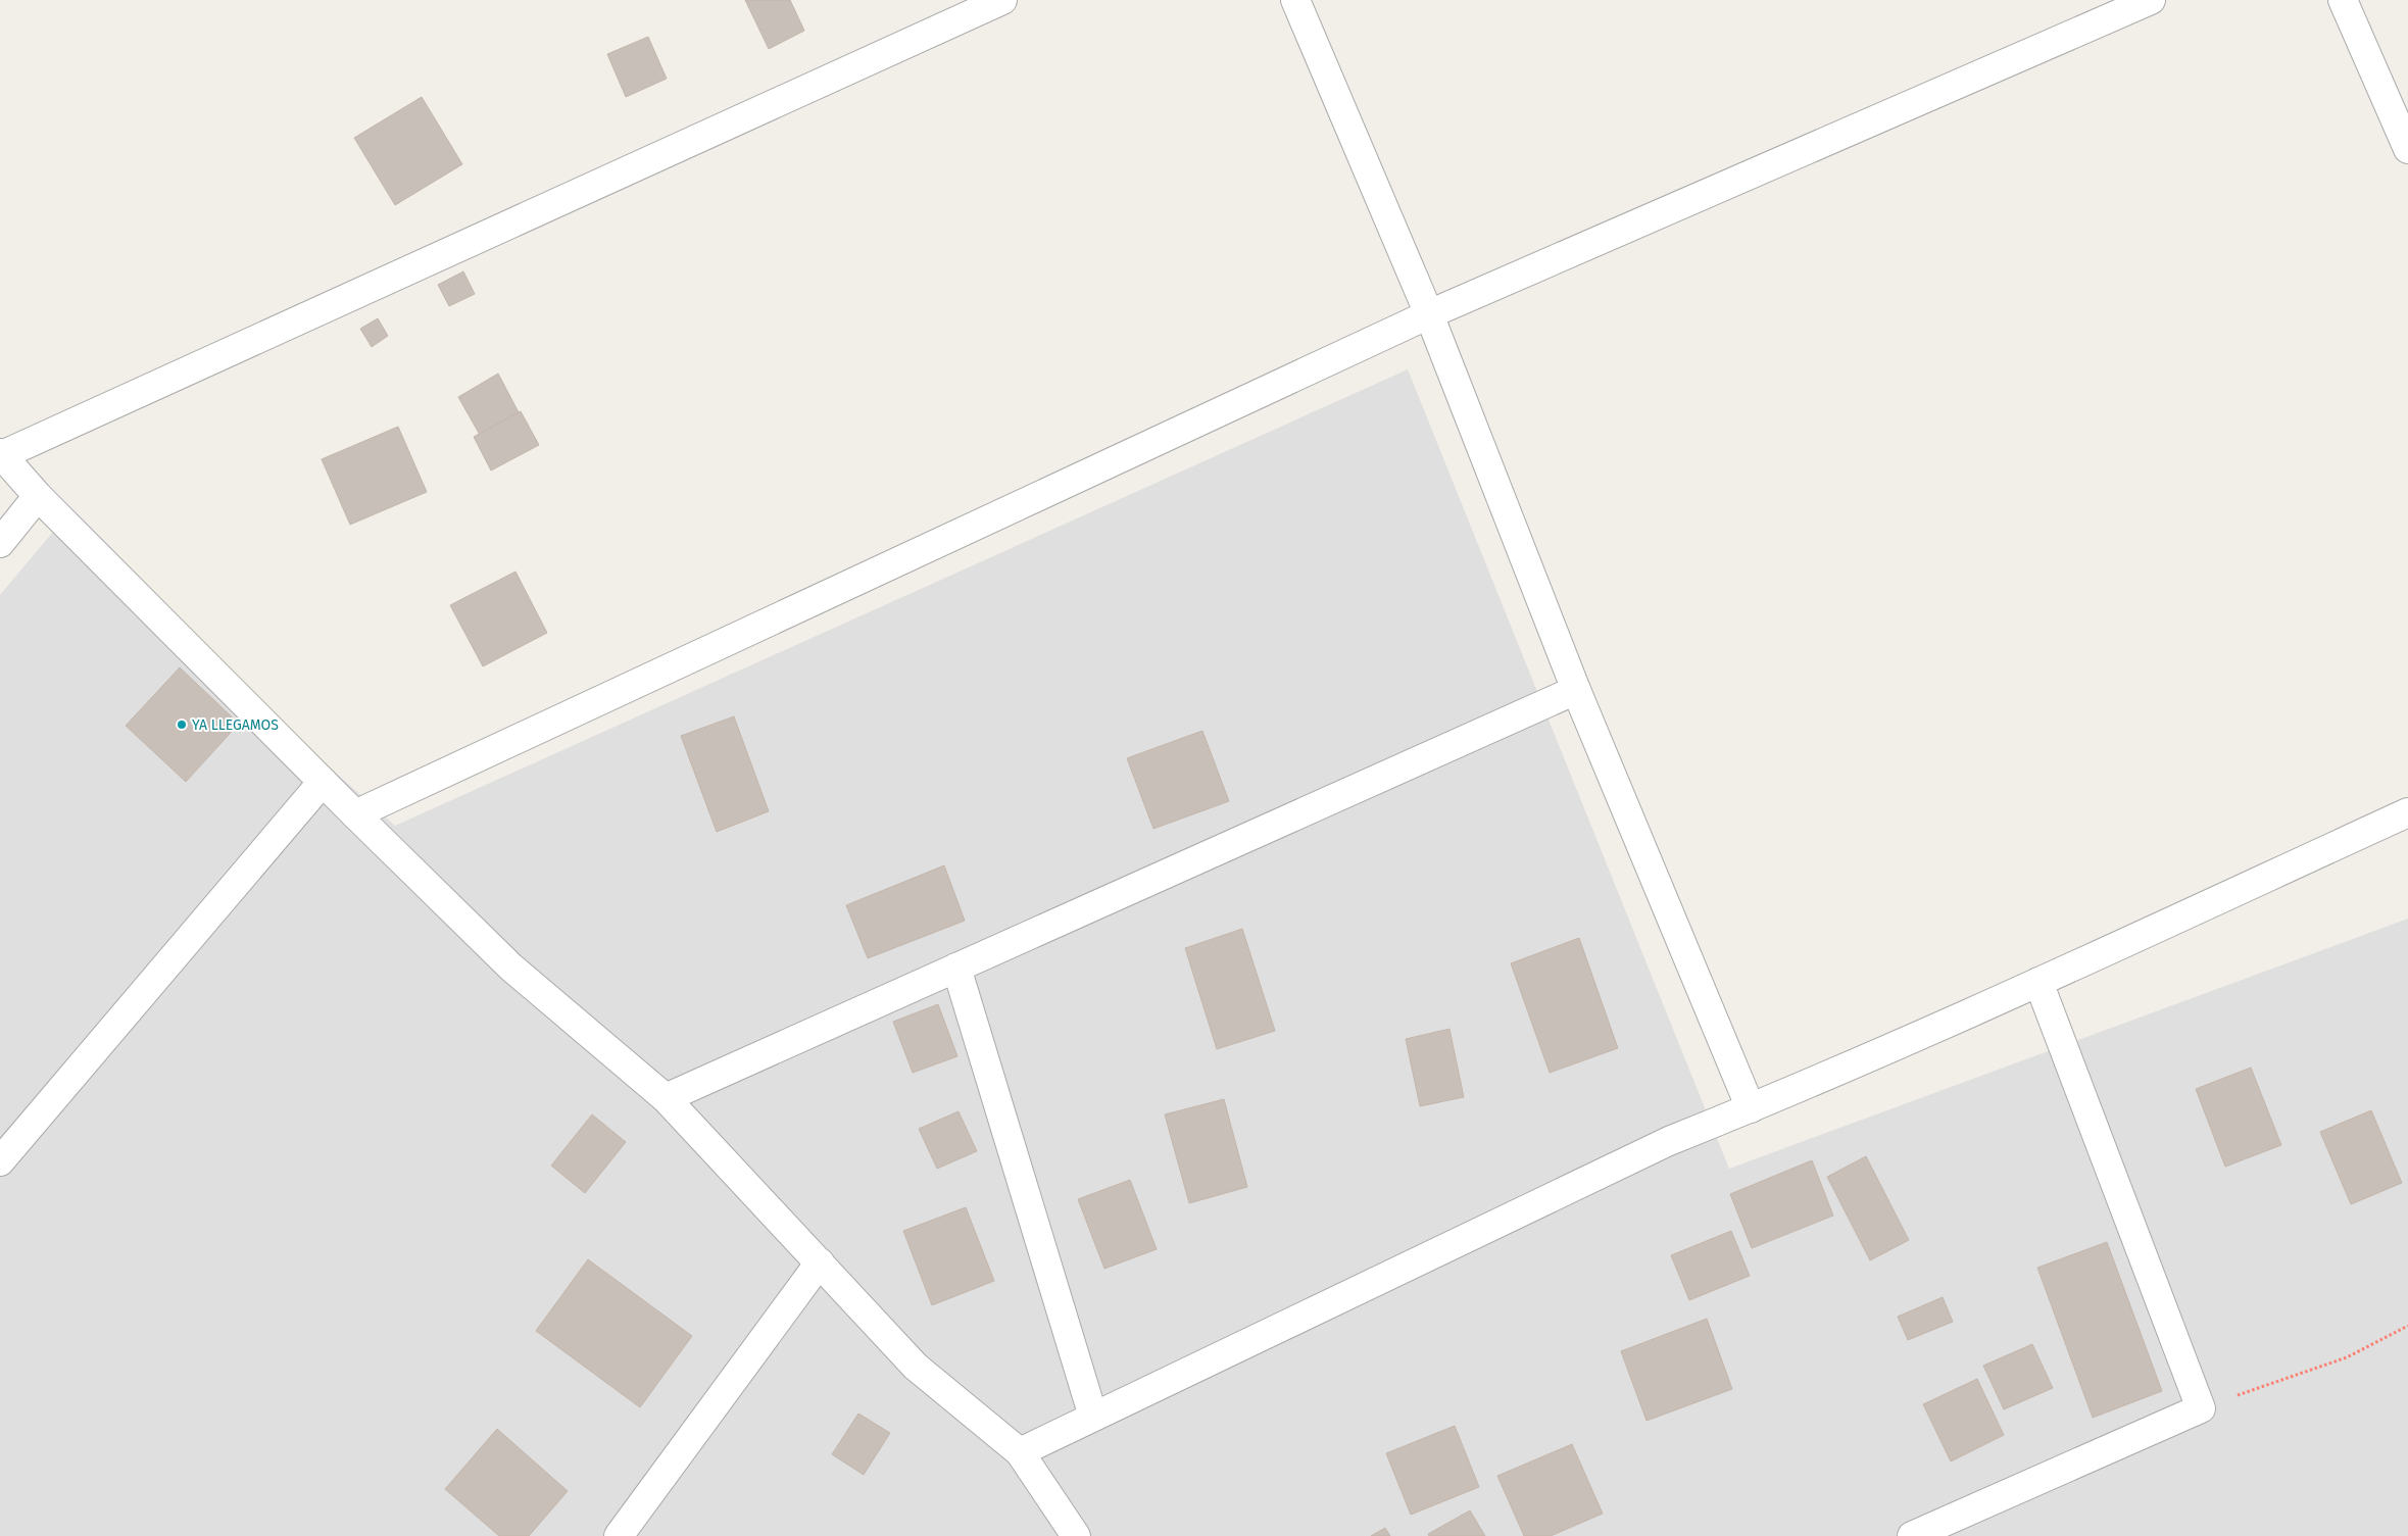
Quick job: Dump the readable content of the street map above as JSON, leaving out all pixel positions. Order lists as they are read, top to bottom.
{
  "places": ["YA LLEGAMOS"]
}
